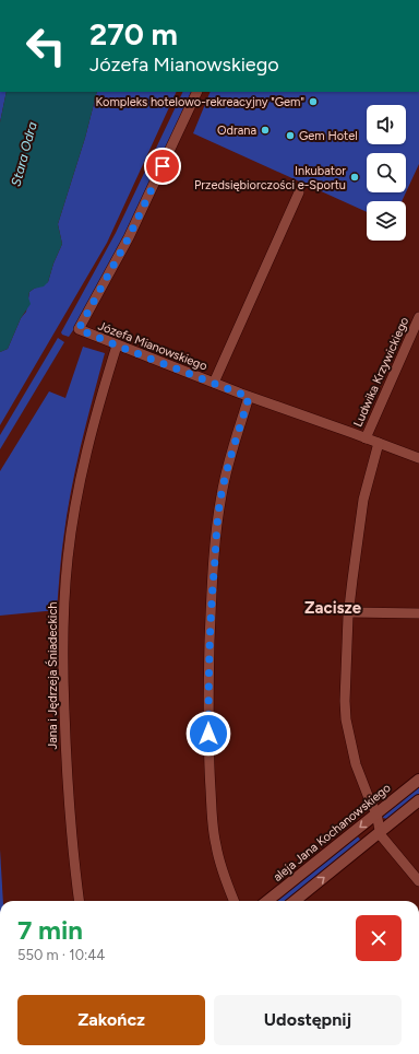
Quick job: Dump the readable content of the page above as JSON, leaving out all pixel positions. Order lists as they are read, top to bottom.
{
  "streets": {
    "main road": ["aleja Jana Kochanowskiego"],
    "street": ["Józefa Mianowskiego", "Ludwika Krzywickiego", "Jana i Jędrzeja Śniadeckich"]
  },
  "crossings": [
    ["Józefa Mianowskiego", "Ludwika Krzywickiego"],
    ["Józefa Mianowskiego", "Jana i Jędrzeja Śniadeckich"]
  ],
  "districts": ["Zacisze"],
  "water": ["Stara Odra"],
  "places": [
    "Kompleks hotelowo-rekreacyjny \"Gem\"",
    "Odrana",
    "Gem Hotel",
    "Inkubator Przedsiębiorczości e-Sportu"
  ],
  "page": {
    "turn": ["270 m", "Józefa Mianowskiego"],
    "heading": ["7 min", "550 m · 10:44"],
    "buttons": ["Zakończ", "Udostępnij"]
  }
}
